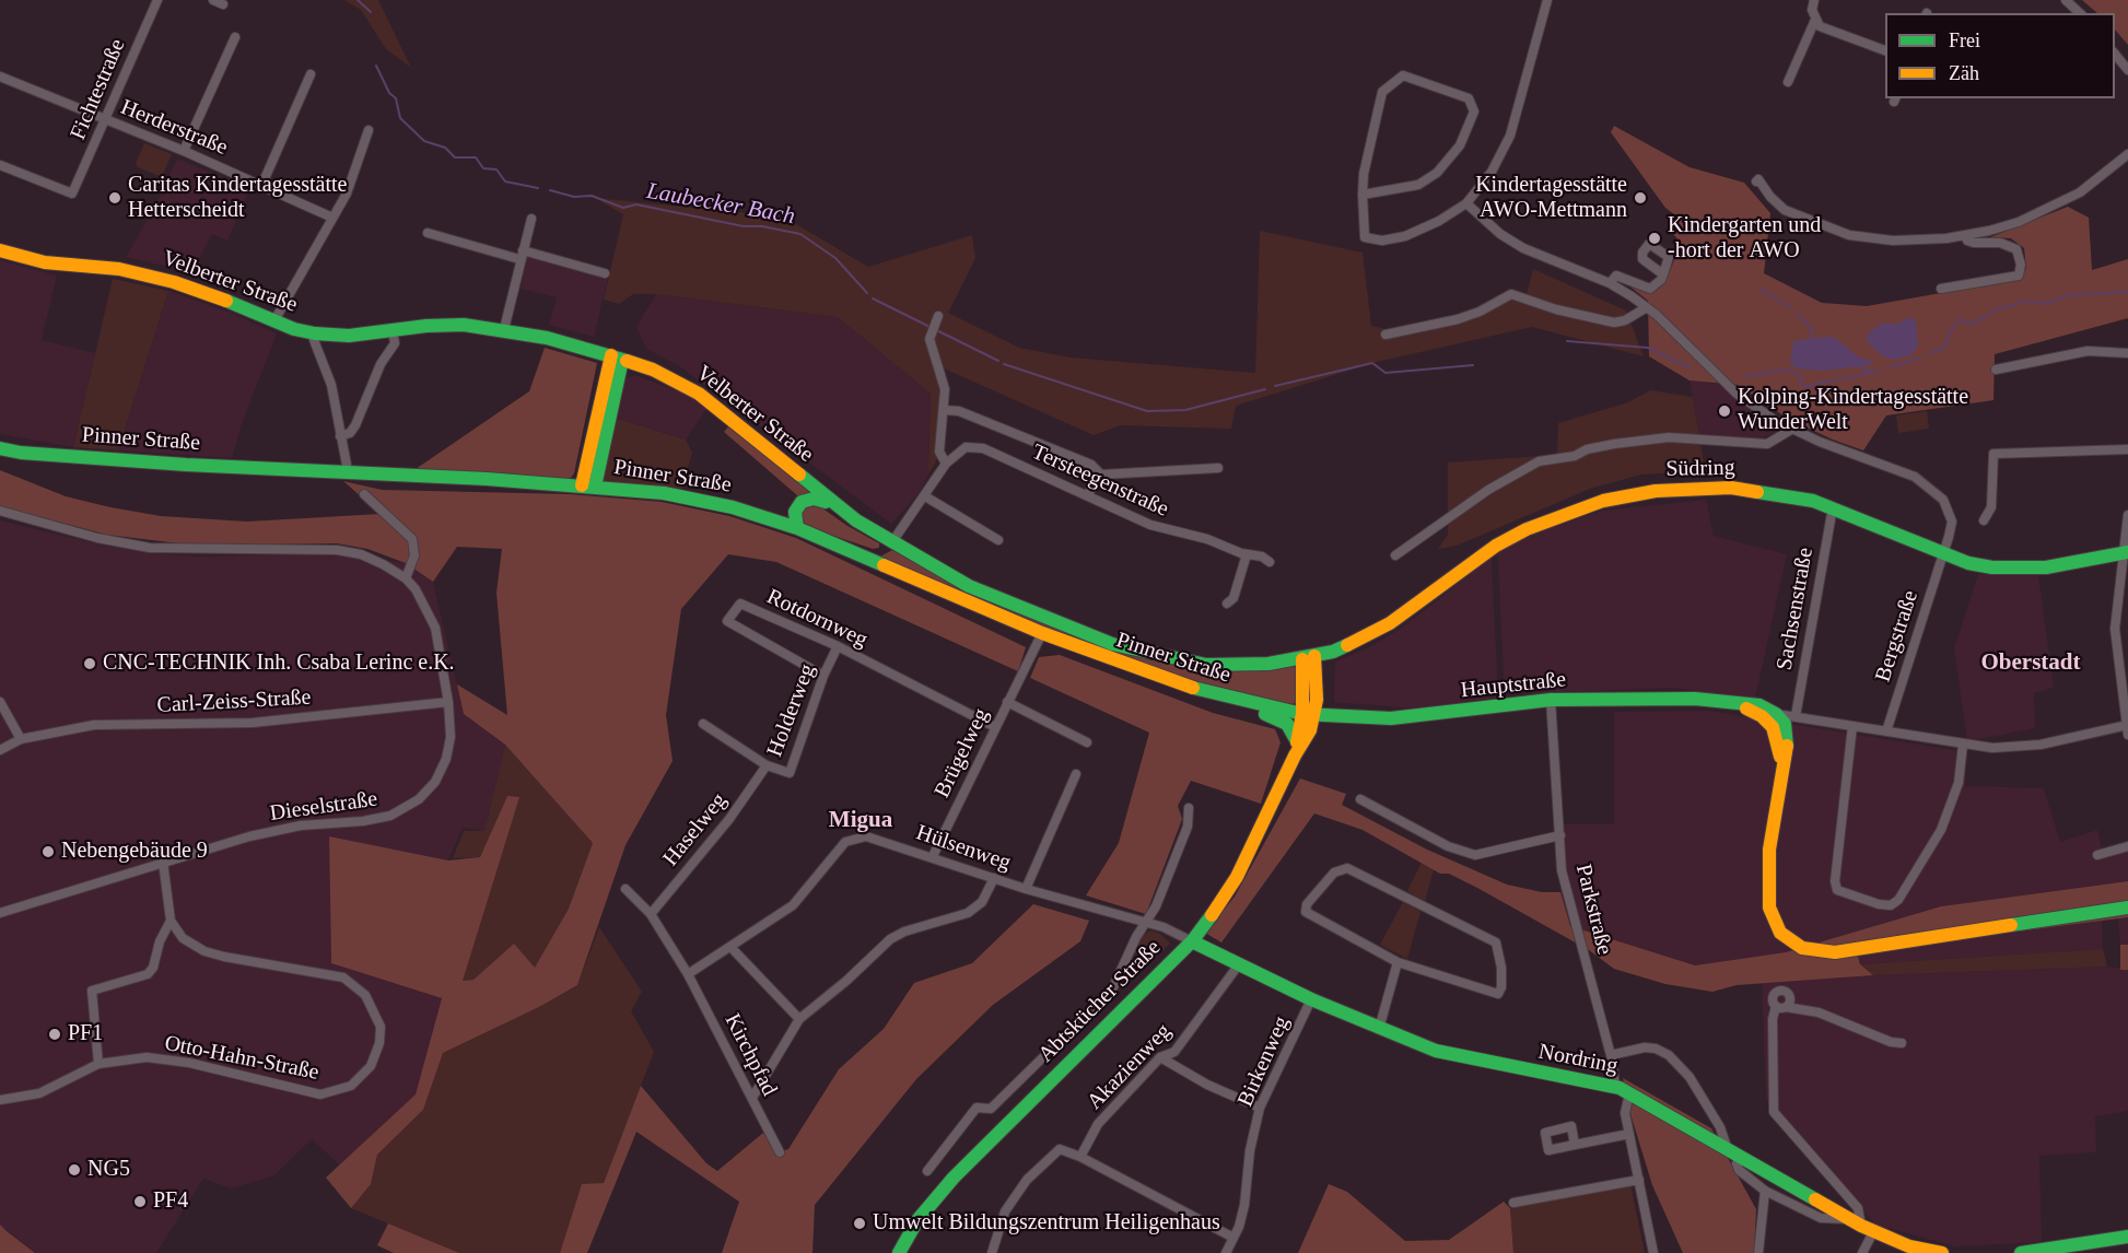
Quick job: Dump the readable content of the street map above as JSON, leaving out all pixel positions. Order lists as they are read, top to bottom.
{
  "streets": {
    "street": [
      "Fichtestraße",
      "Herderstraße",
      "Velberter Straße",
      "Pinner Straße",
      "Südring",
      "Tersteegenstraße",
      "Sachsenstraße",
      "Rotdornweg",
      "Bergstraße",
      "Hauptstraße",
      "Carl-Zeiss-Straße",
      "Holderweg",
      "Brügelweg",
      "Dieselstraße",
      "Haselweg",
      "Hülsenweg",
      "Parkstraße",
      "Abtskücher Straße",
      "Kirchpfad",
      "Otto-Hahn-Straße",
      "Nordring",
      "Birkenweg",
      "Akazienweg"
    ]
  },
  "crossings": [
    ["Fichtestraße", "Herderstraße"],
    ["Velberter Straße", "Südring"],
    ["Pinner Straße", "Hauptstraße"],
    ["Pinner Straße", "Brügelweg"],
    ["Pinner Straße", "Abtskücher Straße"],
    ["Südring", "Sachsenstraße"],
    ["Südring", "Bergstraße"],
    ["Sachsenstraße", "Hauptstraße"],
    ["Rotdornweg", "Holderweg"],
    ["Rotdornweg", "Brügelweg"],
    ["Bergstraße", "Hauptstraße"],
    ["Hauptstraße", "Parkstraße"],
    ["Hauptstraße", "Abtskücher Straße"],
    ["Carl-Zeiss-Straße", "Dieselstraße"],
    ["Holderweg", "Haselweg"],
    ["Brügelweg", "Hülsenweg"],
    ["Hülsenweg", "Abtskücher Straße"],
    ["Hülsenweg", "Kirchpfad"],
    ["Hülsenweg", "Nordring"],
    ["Parkstraße", "Nordring"],
    ["Abtskücher Straße", "Nordring"],
    ["Nordring", "Birkenweg"],
    ["Nordring", "Akazienweg"]
  ],
  "districts": ["Oberstadt", "Migua"],
  "water": ["Laubecker Bach"],
  "places": [
    "Caritas Kindertagesstätte Hetterscheidt",
    "Kindertagesstätte AWO-Mettmann",
    "Kindergarten und -hort der AWO",
    "Kolping-Kindertagesstätte WunderWelt",
    "CNC-TECHNIK Inh. Csaba Lerinc e.K.",
    "Nebengebäude 9",
    "PF1",
    "NG5",
    "PF4",
    "Umwelt Bildungszentrum Heiligenhaus"
  ],
  "legend": ["Frei", "Zäh"]
}
